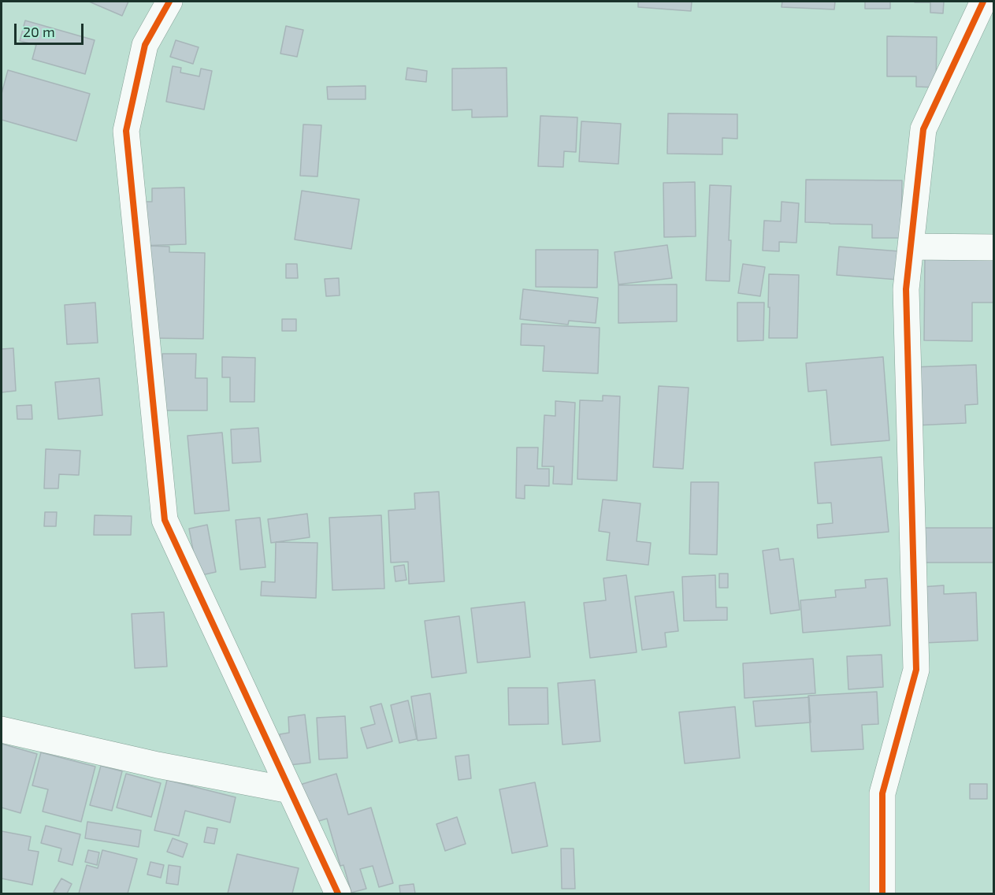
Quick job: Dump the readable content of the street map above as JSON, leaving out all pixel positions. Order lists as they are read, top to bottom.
{
  "scale_bar": "20 m"
}
